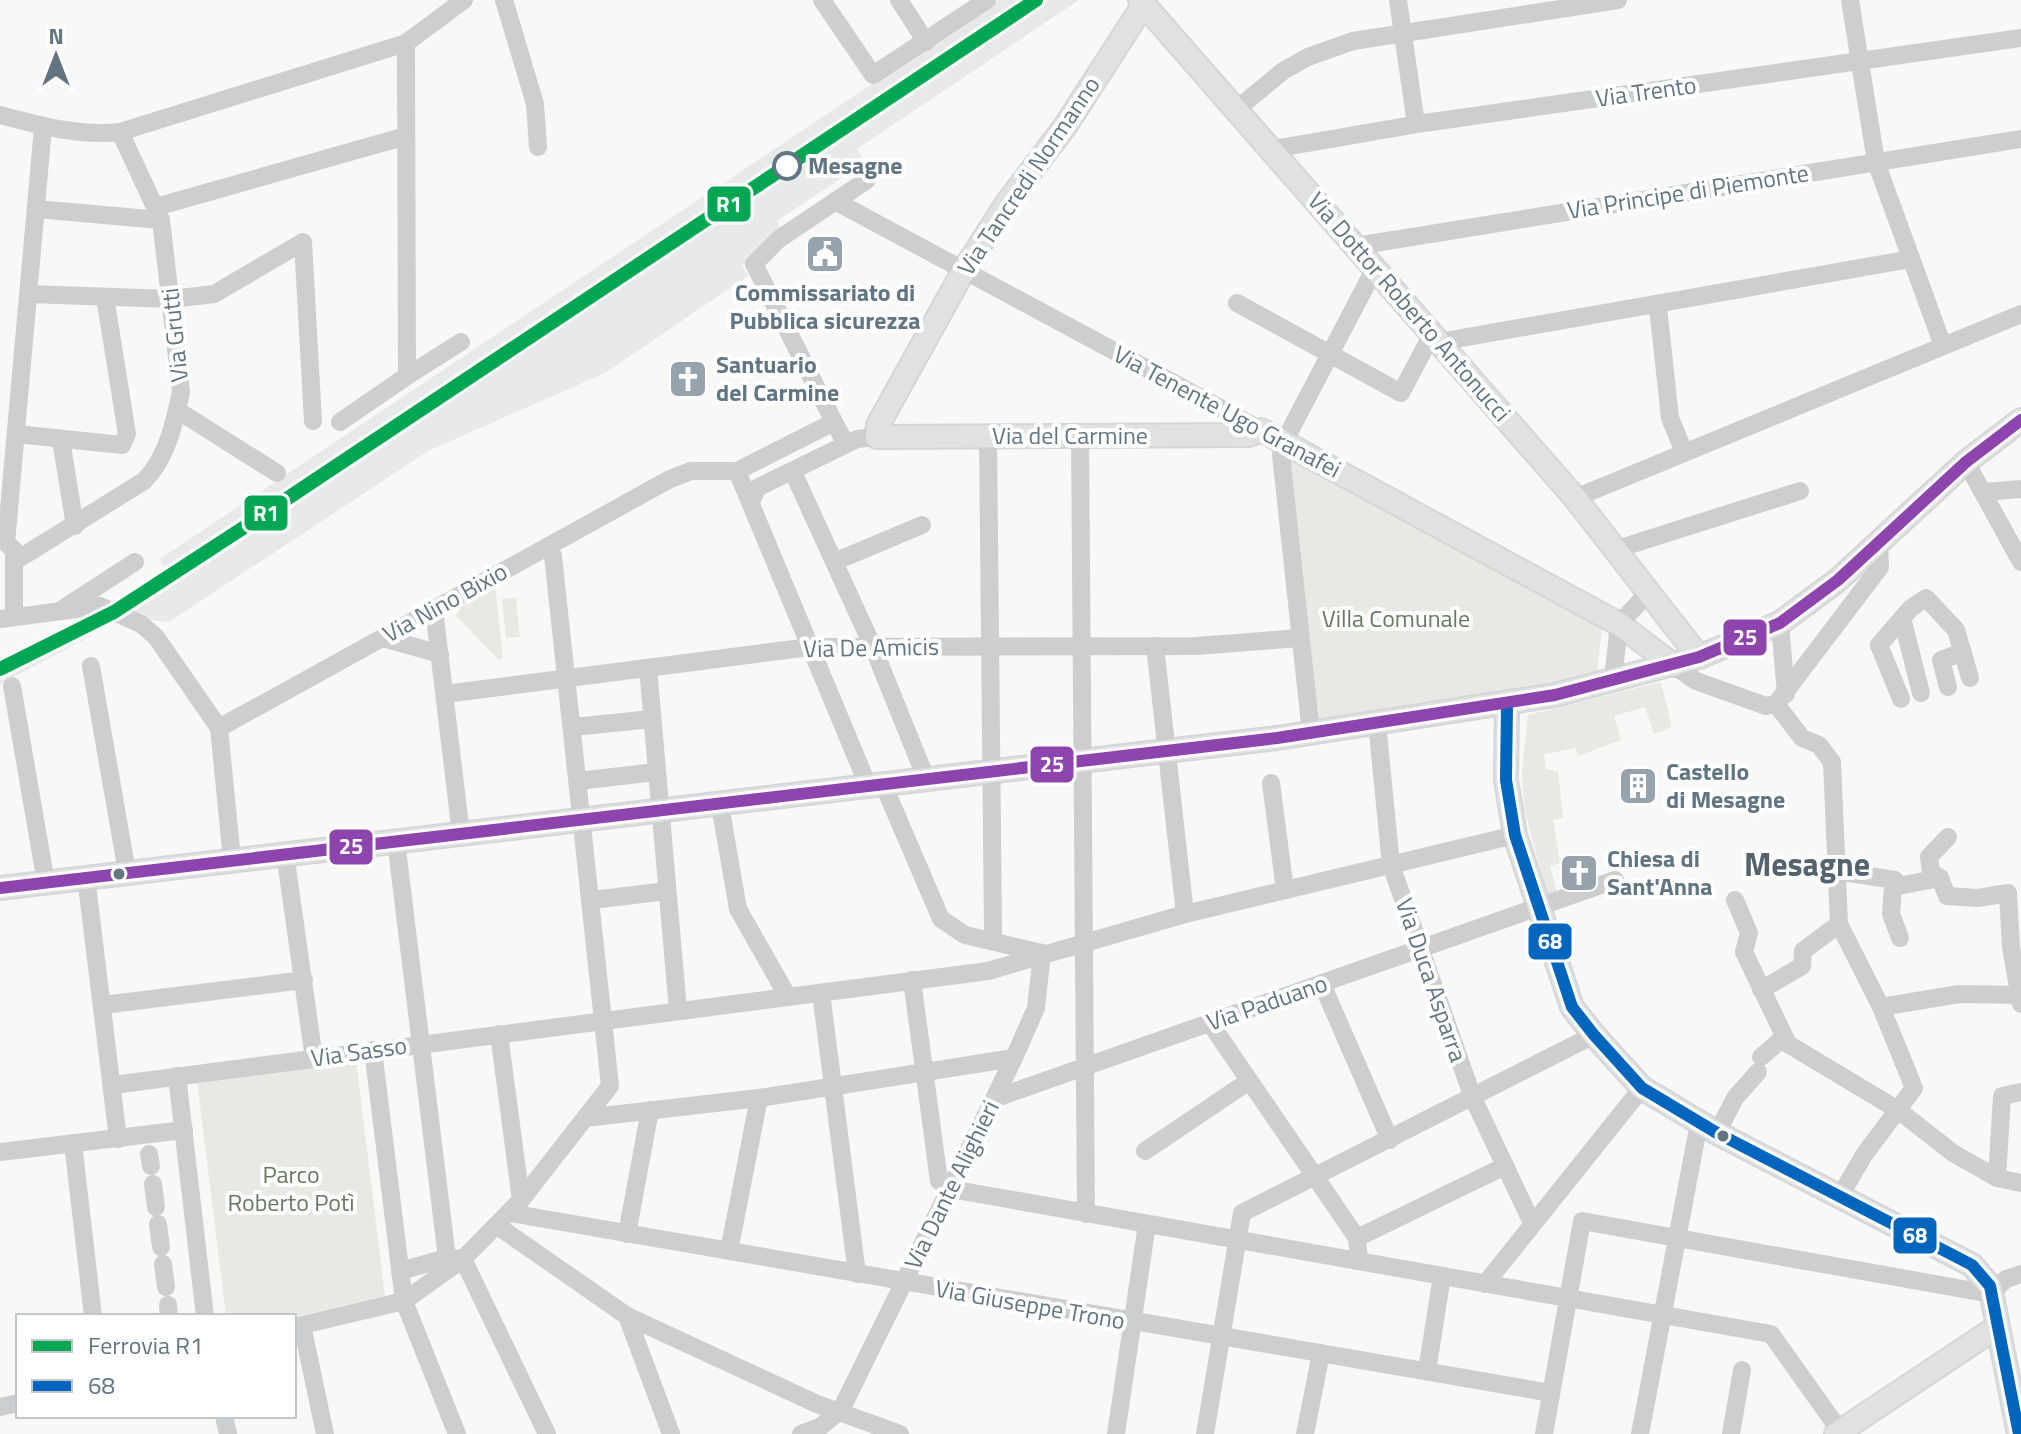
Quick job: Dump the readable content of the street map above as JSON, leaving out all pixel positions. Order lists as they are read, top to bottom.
{
  "streets": {
    "main road": [
      "Via Tancredi Normanno",
      "Via Dottor Roberto Antonucci",
      "Via Tenente Ugo Granafei",
      "Via del Carmine"
    ],
    "street": [
      "Via Trento",
      "Via Principe di Piemonte",
      "Via Grutti",
      "Via Nino Bixio",
      "Via De Amicis",
      "Via Duca Asparra",
      "Via Paduano",
      "Via Sasso",
      "Via Dante Alighieri",
      "Via Giuseppe Trono"
    ]
  },
  "crossings": [
    ["Via Trento", "Via Dottor Roberto Antonucci"],
    ["Via Tancredi Normanno", "Via Dottor Roberto Antonucci"],
    ["Via Tancredi Normanno", "Via Tenente Ugo Granafei"],
    ["Via Tancredi Normanno", "Via del Carmine"],
    ["Via Principe di Piemonte", "Via Dottor Roberto Antonucci"],
    ["Via Tenente Ugo Granafei", "Via del Carmine"],
    ["Via Duca Asparra", "Via Paduano"],
    ["Via Paduano", "Via Dante Alighieri"],
    ["Via Sasso", "Via Dante Alighieri"],
    ["Via Dante Alighieri", "Via Giuseppe Trono"]
  ],
  "districts": ["Mesagne"],
  "parks": ["Villa Comunale", "Parco Roberto Potì"],
  "places": {
    "other": ["Mesagne"],
    "public building": ["Commissariato di Pubblica sicurezza"],
    "church": ["Santuario del Carmine", "Chiesa di Sant'Anna"],
    "building": ["Castello di Mesagne"]
  },
  "lines": ["rail line R1", "transit line 25", "transit line 68"],
  "legend": ["Ferrovia R1", "68"],
  "north": "top"
}
